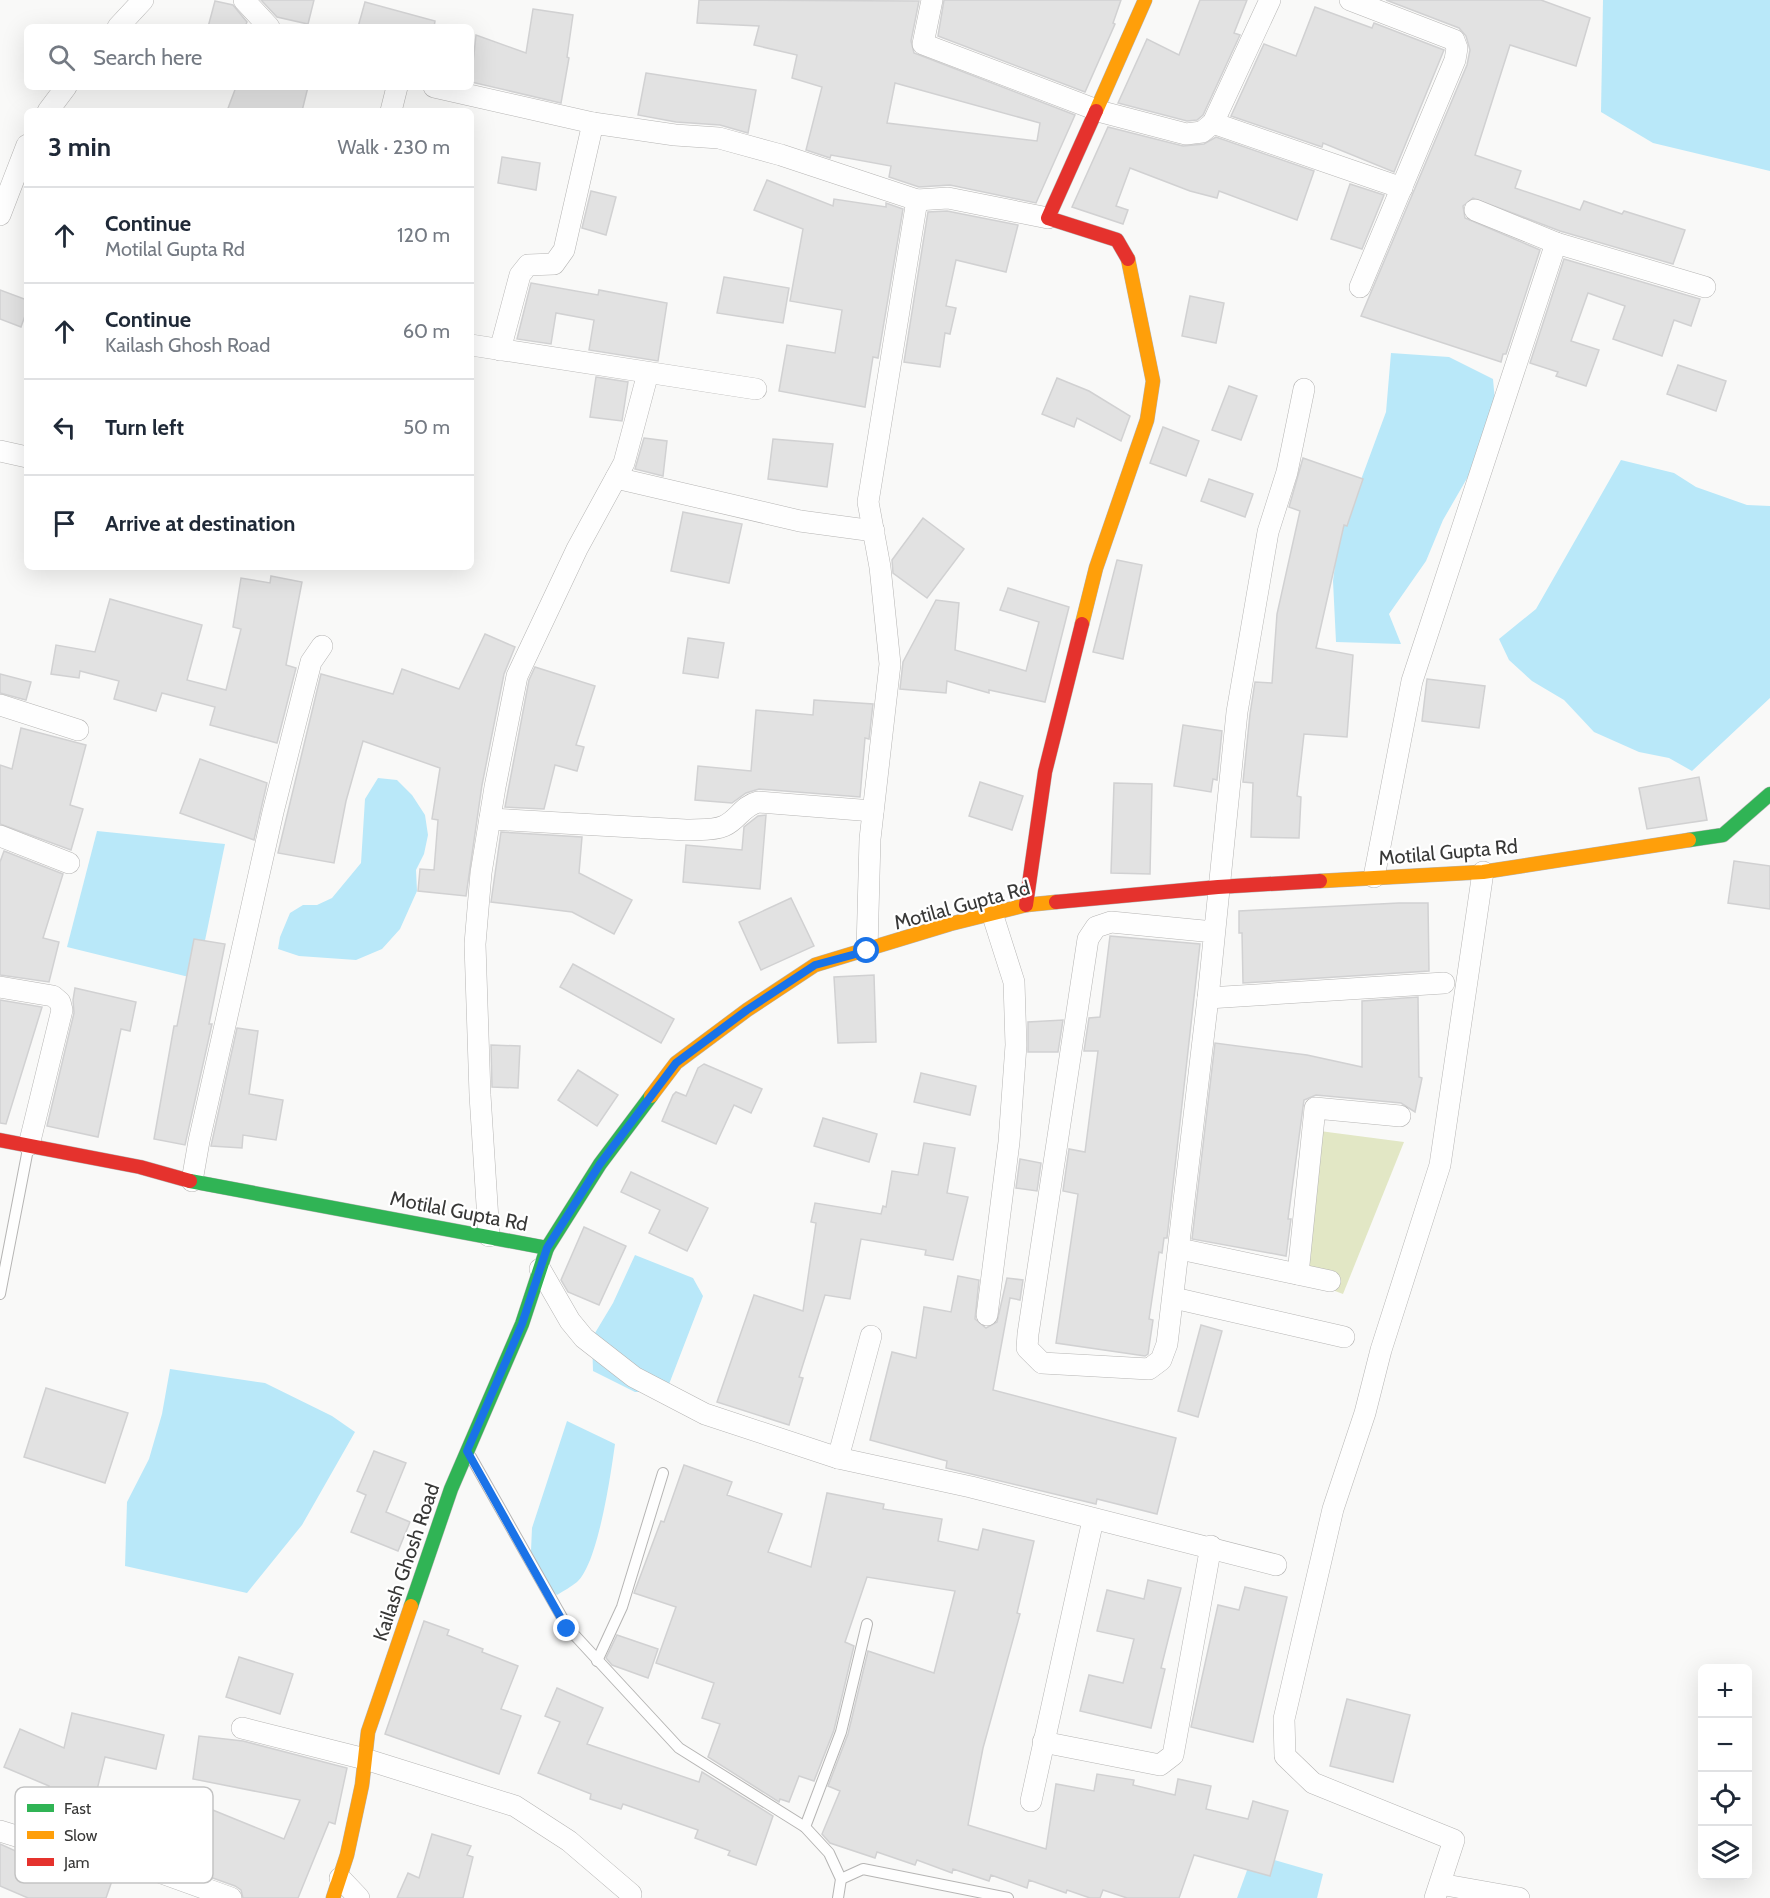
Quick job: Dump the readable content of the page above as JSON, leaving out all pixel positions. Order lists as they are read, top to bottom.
{
  "streets": {
    "street": ["Motilal Gupta Rd", "Kailash Ghosh Road"]
  },
  "crossings": [
    ["Motilal Gupta Rd", "Kailash Ghosh Road"]
  ],
  "legend": ["Fast", "Slow", "Jam"],
  "page": {
    "search": "Search here",
    "heading": ["3 min", "Walk · 230 m"],
    "list": [
      ["Continue", "Motilal Gupta Rd", "120 m"],
      ["Continue", "Kailash Ghosh Road", "60 m"],
      ["Turn left", "50 m"],
      "Arrive at destination"
    ],
    "map_buttons": ["+", "−"]
  }
}
